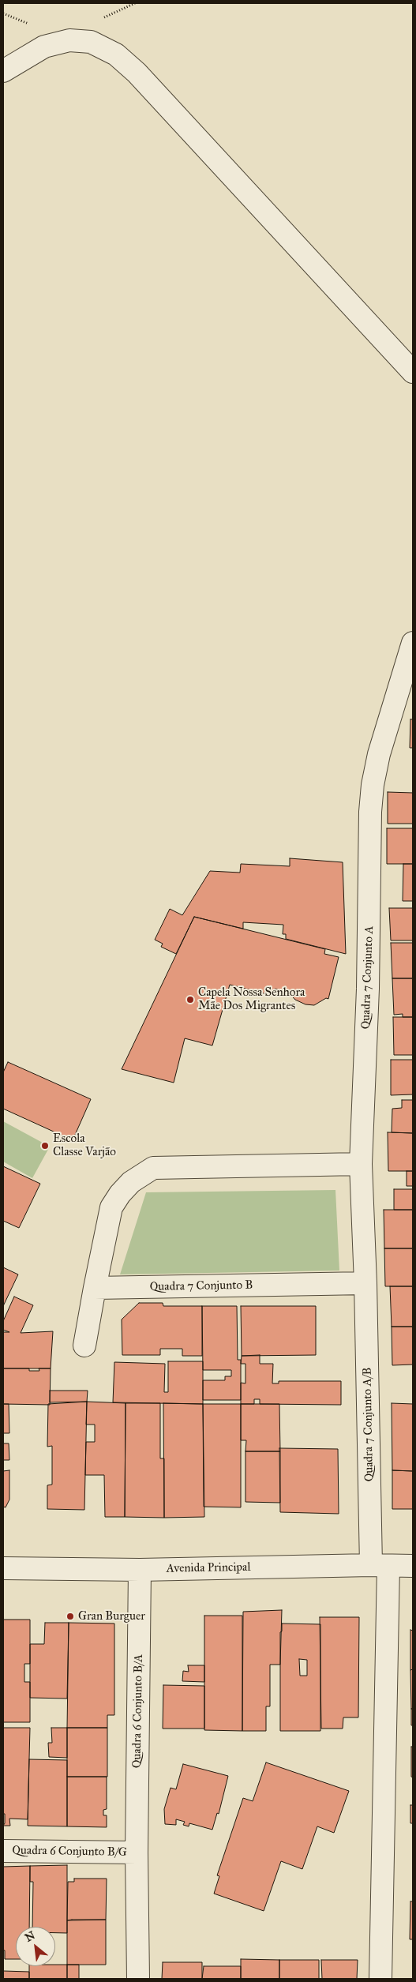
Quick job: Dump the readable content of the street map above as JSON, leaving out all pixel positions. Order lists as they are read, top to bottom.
{
  "streets": {
    "street": [
      "Quadra 7 Conjunto A",
      "Quadra 7 Conjunto B",
      "Quadra 7 Conjunto A/B",
      "Avenida Principal",
      "Quadra 6 Conjunto B/A",
      "Quadra 6 Conjunto B/G"
    ]
  },
  "crossings": [
    ["Quadra 7 Conjunto A", "Quadra 7 Conjunto B"],
    ["Quadra 7 Conjunto A", "Quadra 7 Conjunto A/B"],
    ["Quadra 7 Conjunto B", "Quadra 7 Conjunto A/B"],
    ["Quadra 7 Conjunto A/B", "Avenida Principal"],
    ["Avenida Principal", "Quadra 6 Conjunto B/A"],
    ["Quadra 6 Conjunto B/A", "Quadra 6 Conjunto B/G"]
  ],
  "places": ["Capela Nossa Senhora Mãe Dos Migrantes", "Escola Classe Varjão", "Gran Burguer"],
  "north": "top left"
}
